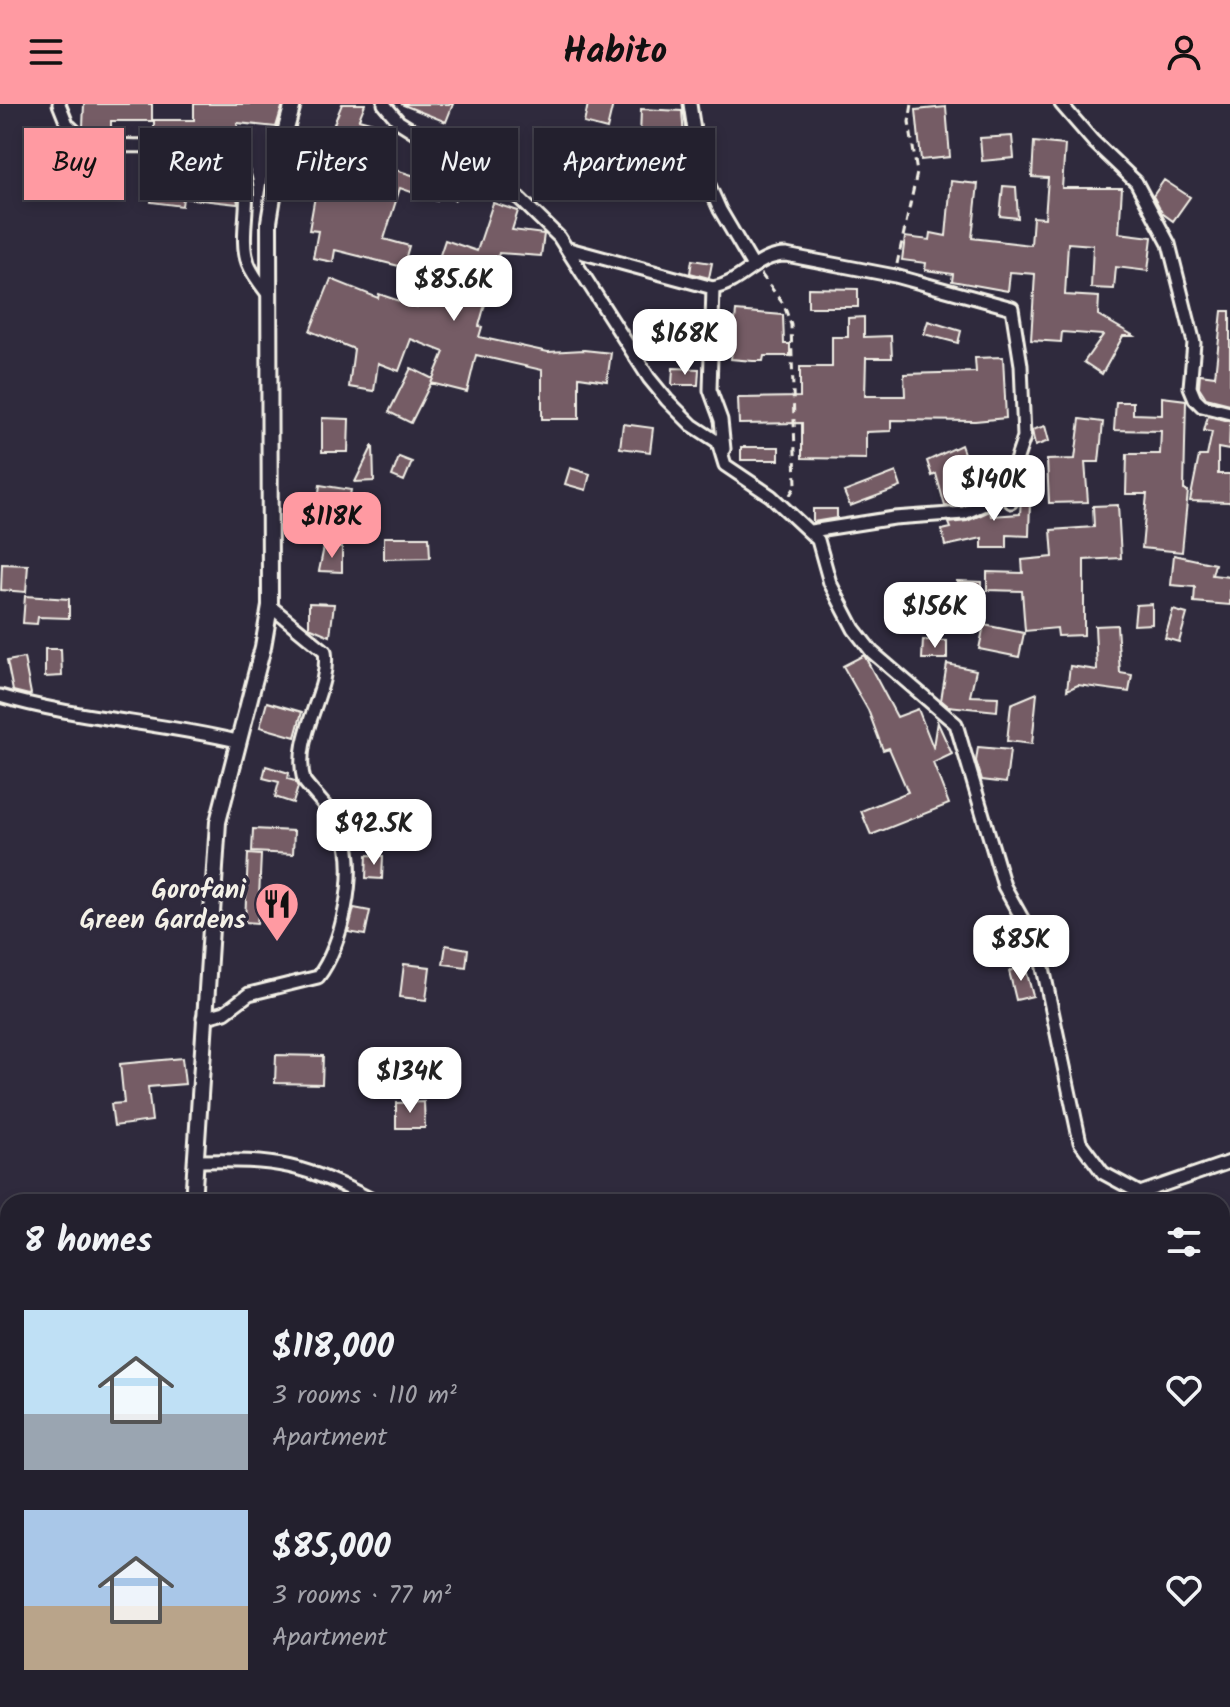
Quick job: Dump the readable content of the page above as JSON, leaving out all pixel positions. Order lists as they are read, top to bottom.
{
  "places": {
    "restaurant": ["Gorofani Green Gardens"]
  },
  "page": {
    "header": "Habito",
    "chip": [
      "Buy",
      "Rent",
      "Filters",
      "New",
      "Apartment"
    ],
    "price": [
      "$85.6K",
      "$168K",
      "$140K",
      "$118K",
      "$156K",
      "$92.5K",
      "$85K",
      "$134K"
    ],
    "heading": "8 homes",
    "list": [
      {
        "name": "$118,000",
        "note": "3 rooms · 110 m² · Apartment"
      },
      {
        "name": "$85,000",
        "note": "3 rooms · 77 m² · Apartment"
      }
    ]
  }
}
